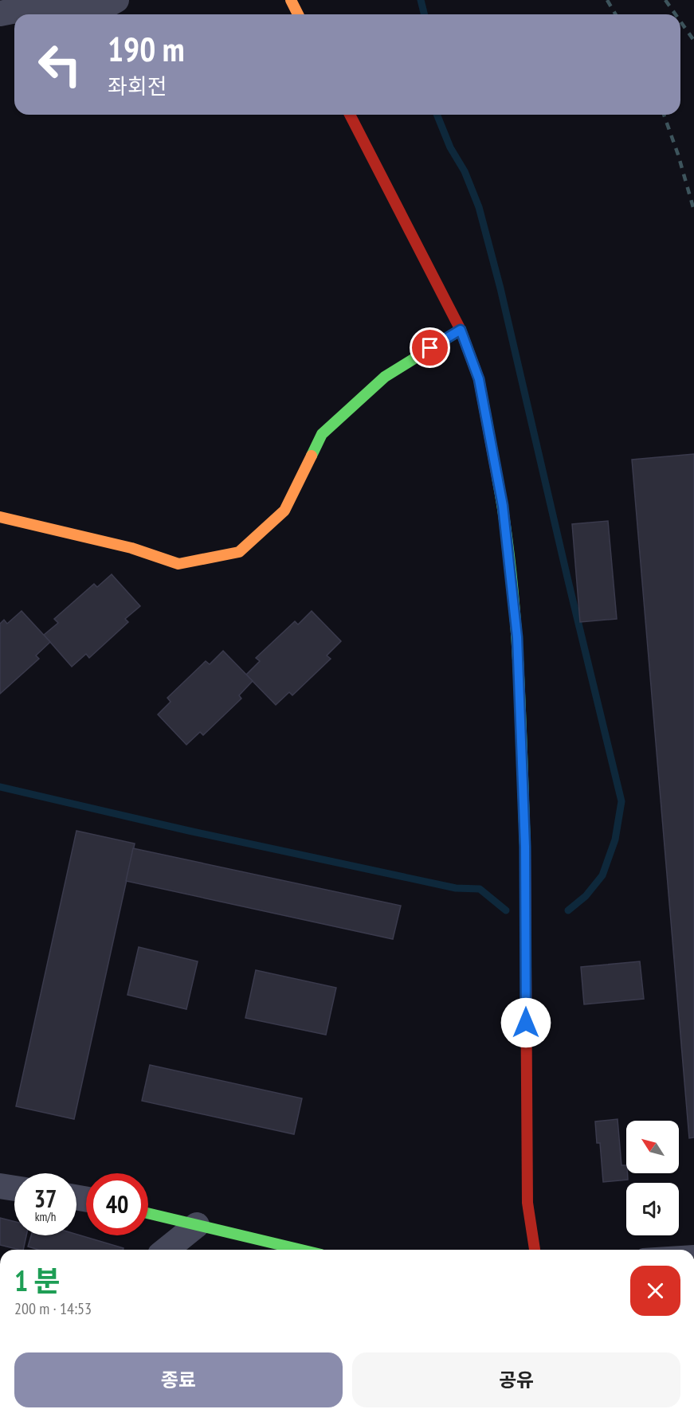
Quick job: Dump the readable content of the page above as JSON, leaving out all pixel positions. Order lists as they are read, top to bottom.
{
  "north": "top left",
  "page": {
    "turn": ["190 m", "좌회전"],
    "speed": "37 km/h",
    "limit": "40",
    "heading": ["1 분", "200 m · 14:53"],
    "buttons": ["종료", "공유"]
  }
}
